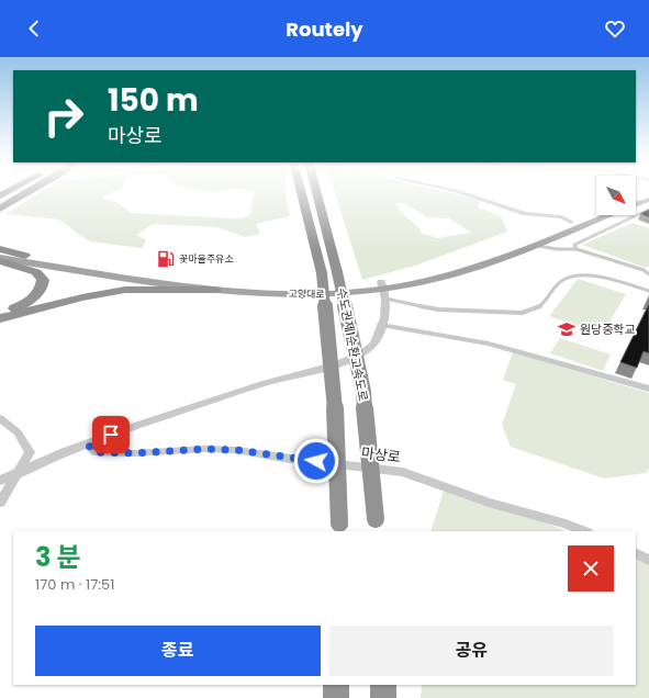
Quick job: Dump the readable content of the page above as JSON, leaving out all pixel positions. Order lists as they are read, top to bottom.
{
  "streets": {
    "highway": ["수도권제1순환고속도로"],
    "main road": ["고양대로"],
    "street": ["마상로"]
  },
  "places": {
    "fuel station": ["꽃마을주유소"],
    "school or university": ["원당중학교"]
  },
  "north": "bottom right",
  "page": {
    "header": "Routely",
    "turn": ["150 m", "마상로"],
    "heading": ["3 분", "170 m · 17:51"],
    "buttons": ["종료", "공유"]
  }
}
